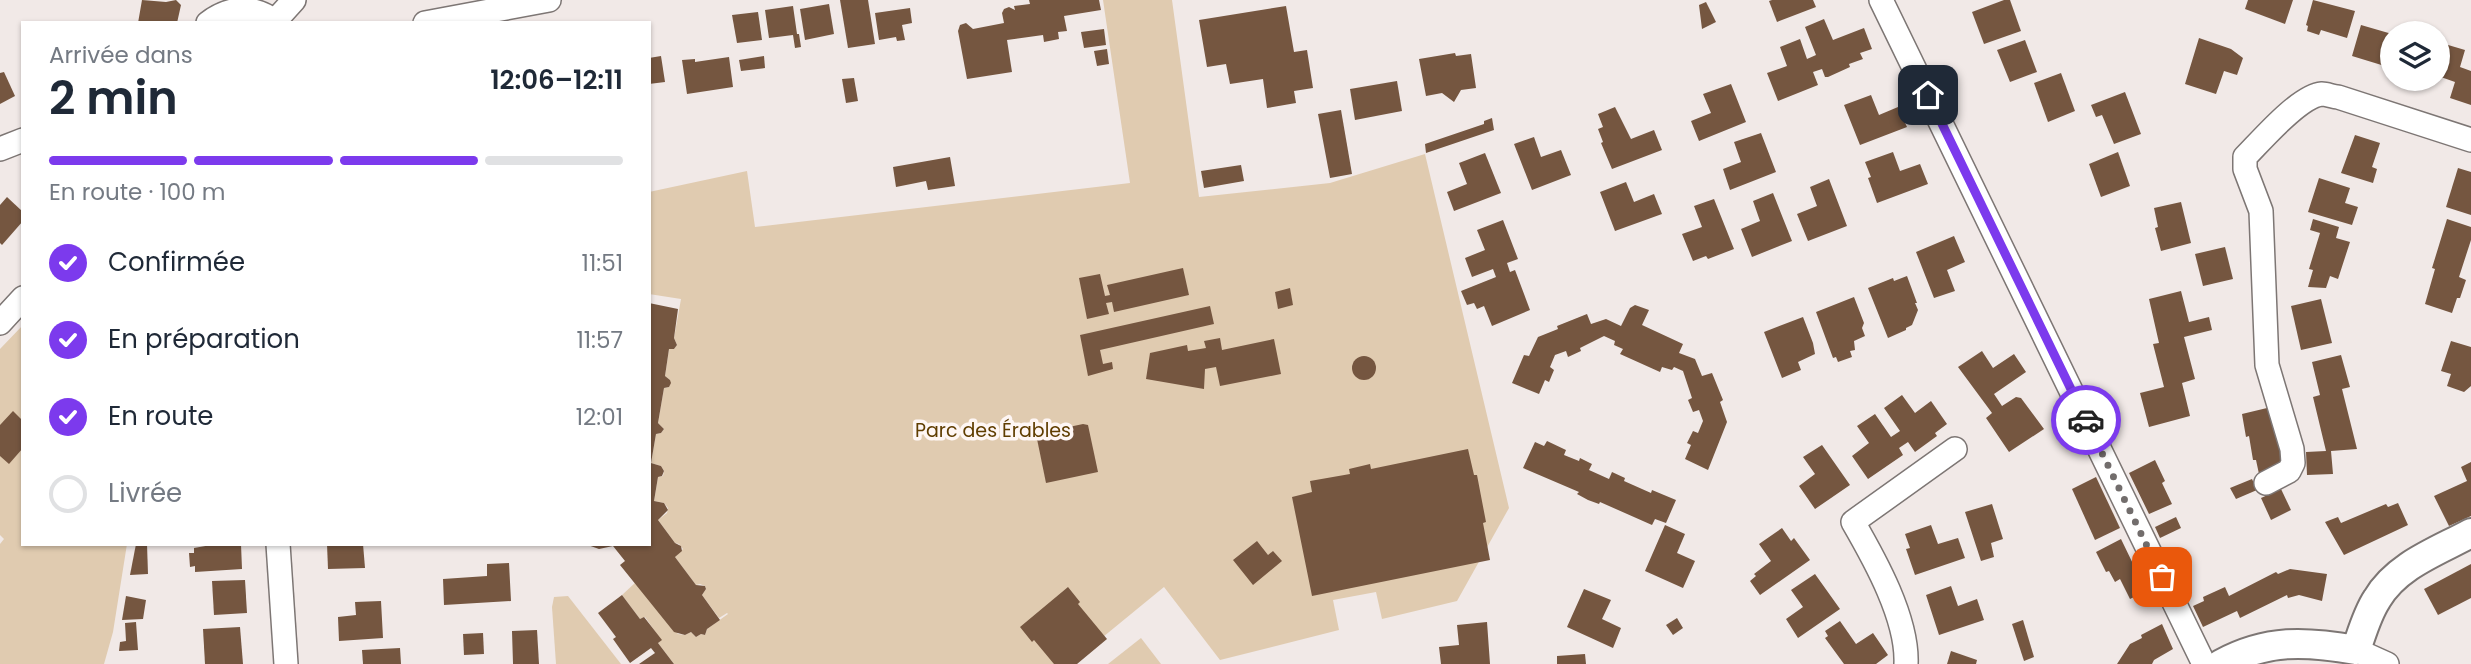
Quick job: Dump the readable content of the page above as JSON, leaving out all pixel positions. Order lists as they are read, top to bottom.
{
  "parks": ["Parc des Érables"],
  "page": {
    "heading": ["2 min", "Arrivée dans", "12:06–12:11"],
    "bar": "En route · 100 m",
    "list": [
      ["Confirmée", "11:51"],
      ["En préparation", "11:57"],
      ["En route", "12:01"],
      "Livrée"
    ]
  }
}
